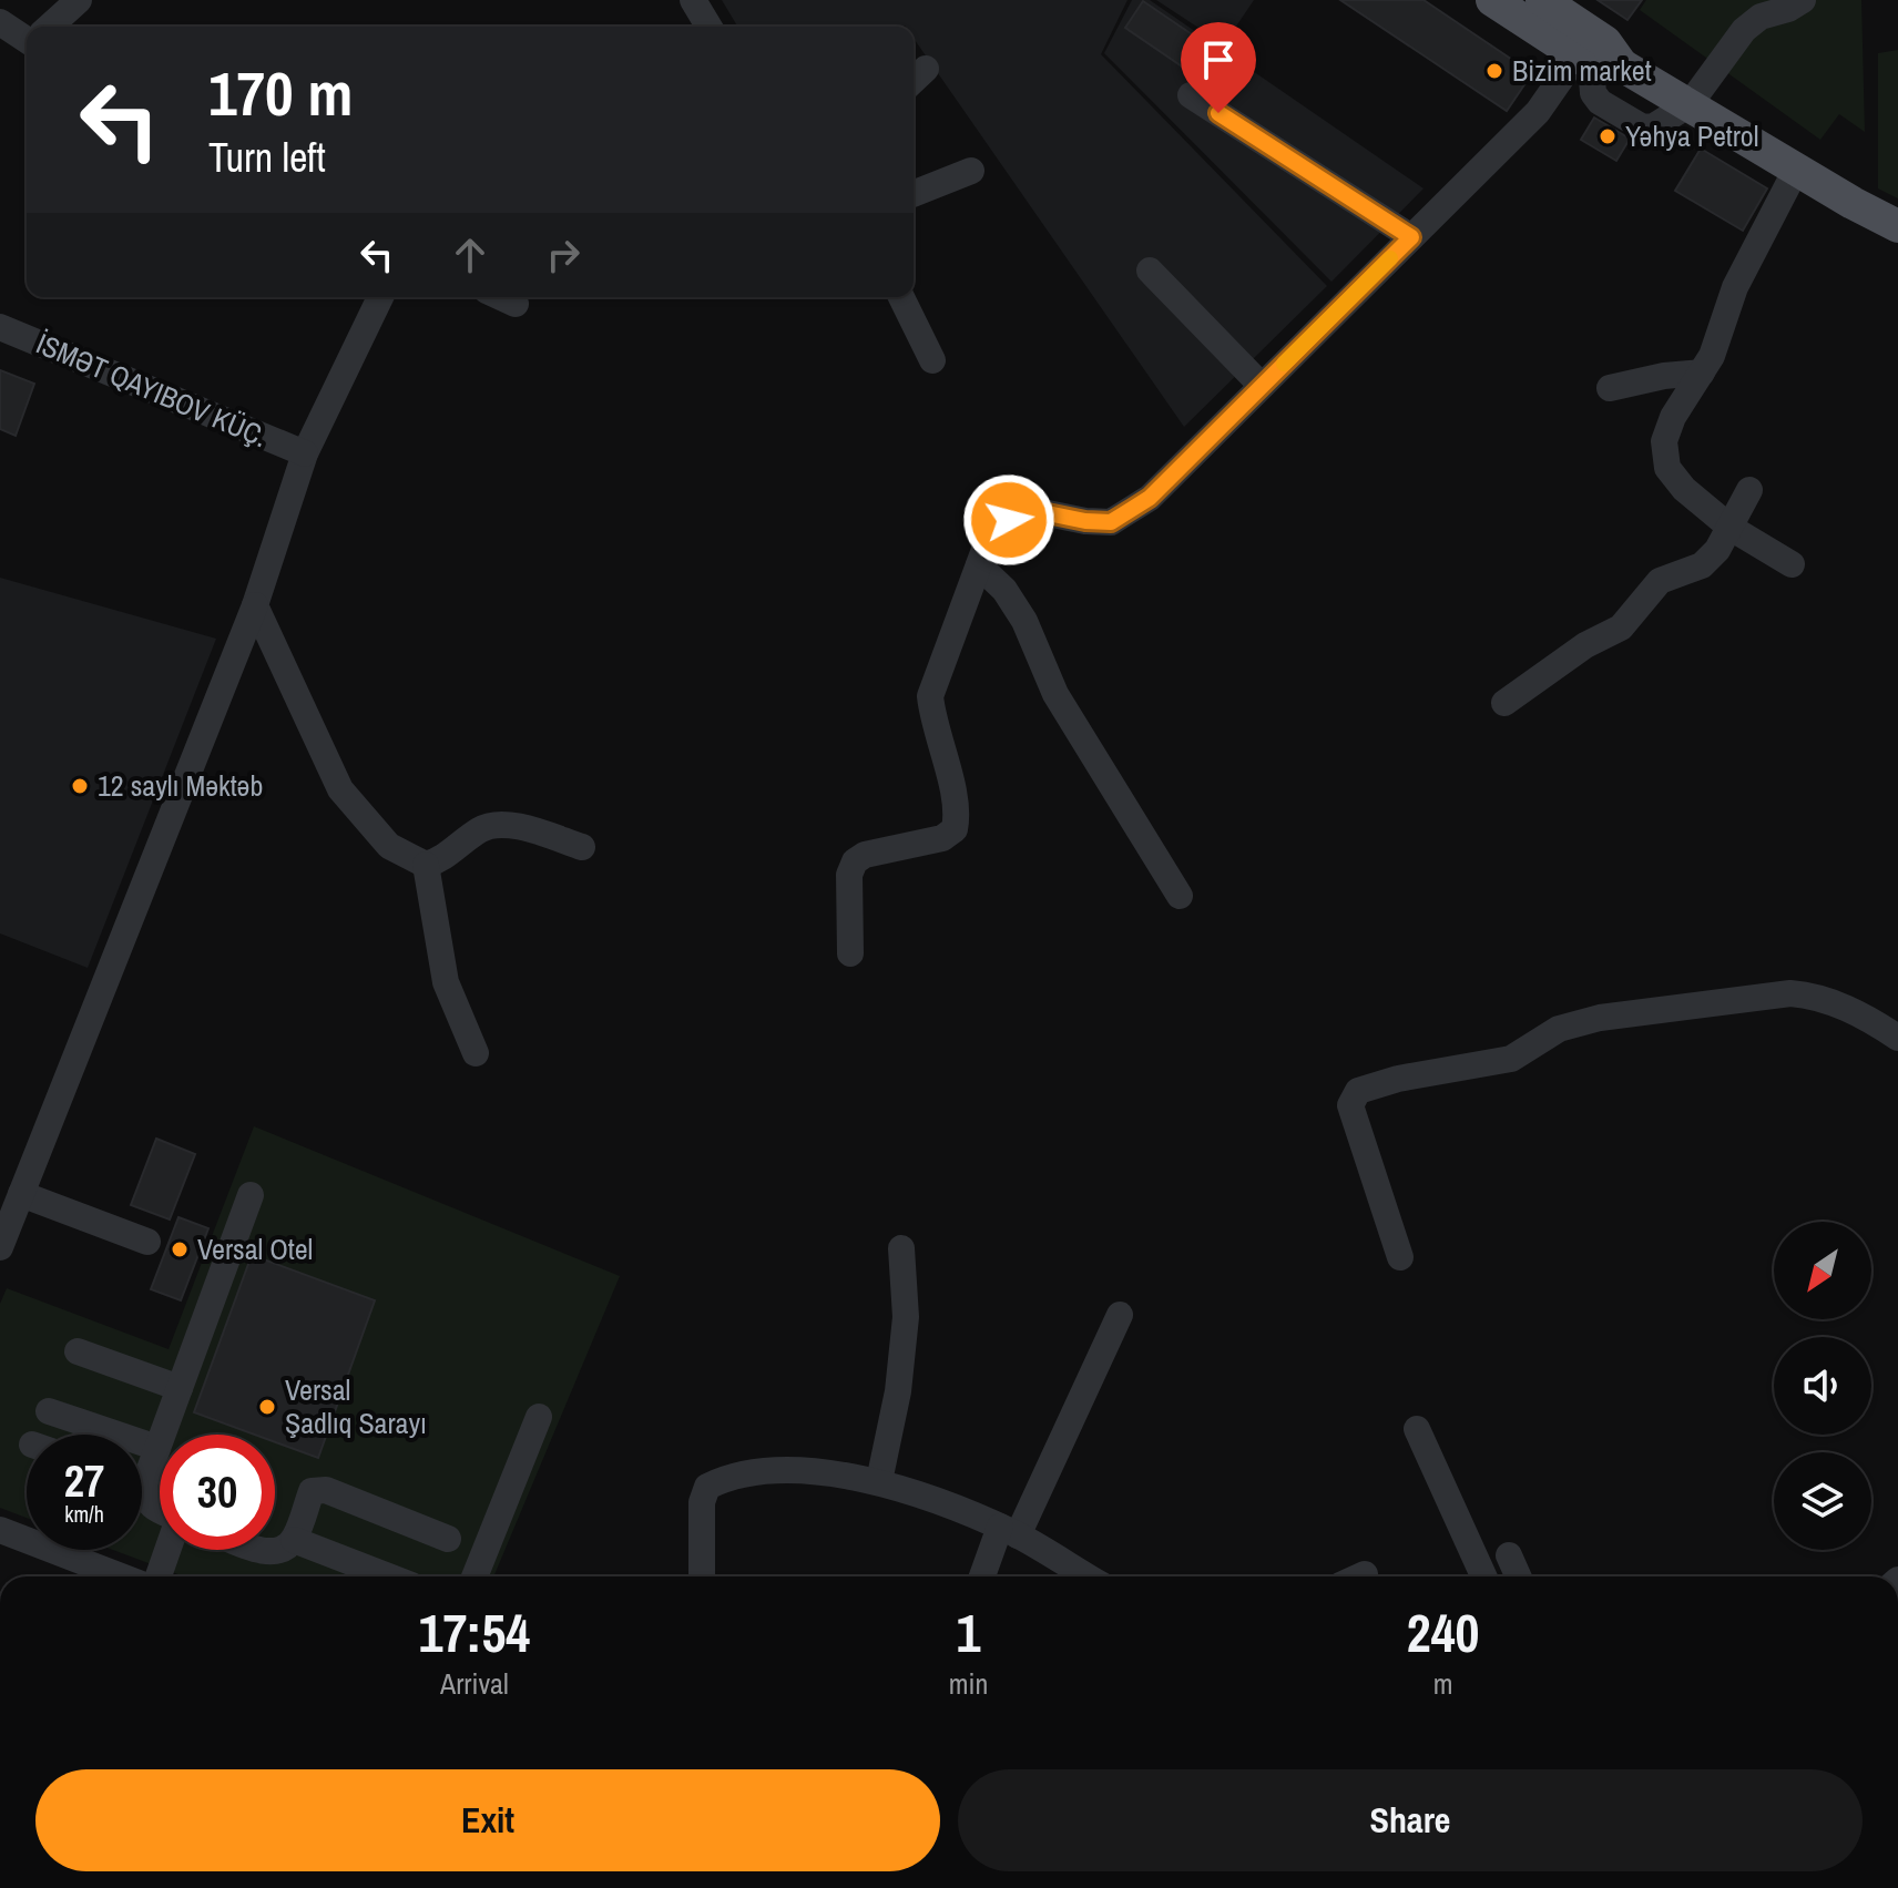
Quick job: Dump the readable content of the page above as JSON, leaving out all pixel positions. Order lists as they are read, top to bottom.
{
  "places": [
    "Bizim market",
    "Yəhya Petrol",
    "12 saylı Məktəb",
    "Versal Otel",
    "Versal Şadlıq Sarayı"
  ],
  "north": "bottom left",
  "page": {
    "turn": ["170 m", "Turn left"],
    "speed": "27 km/h",
    "limit": "30",
    "eta": [
      "17:54",
      "Arrival",
      "1",
      "min",
      "240",
      "m"
    ],
    "buttons": ["Exit", "Share"]
  }
}
